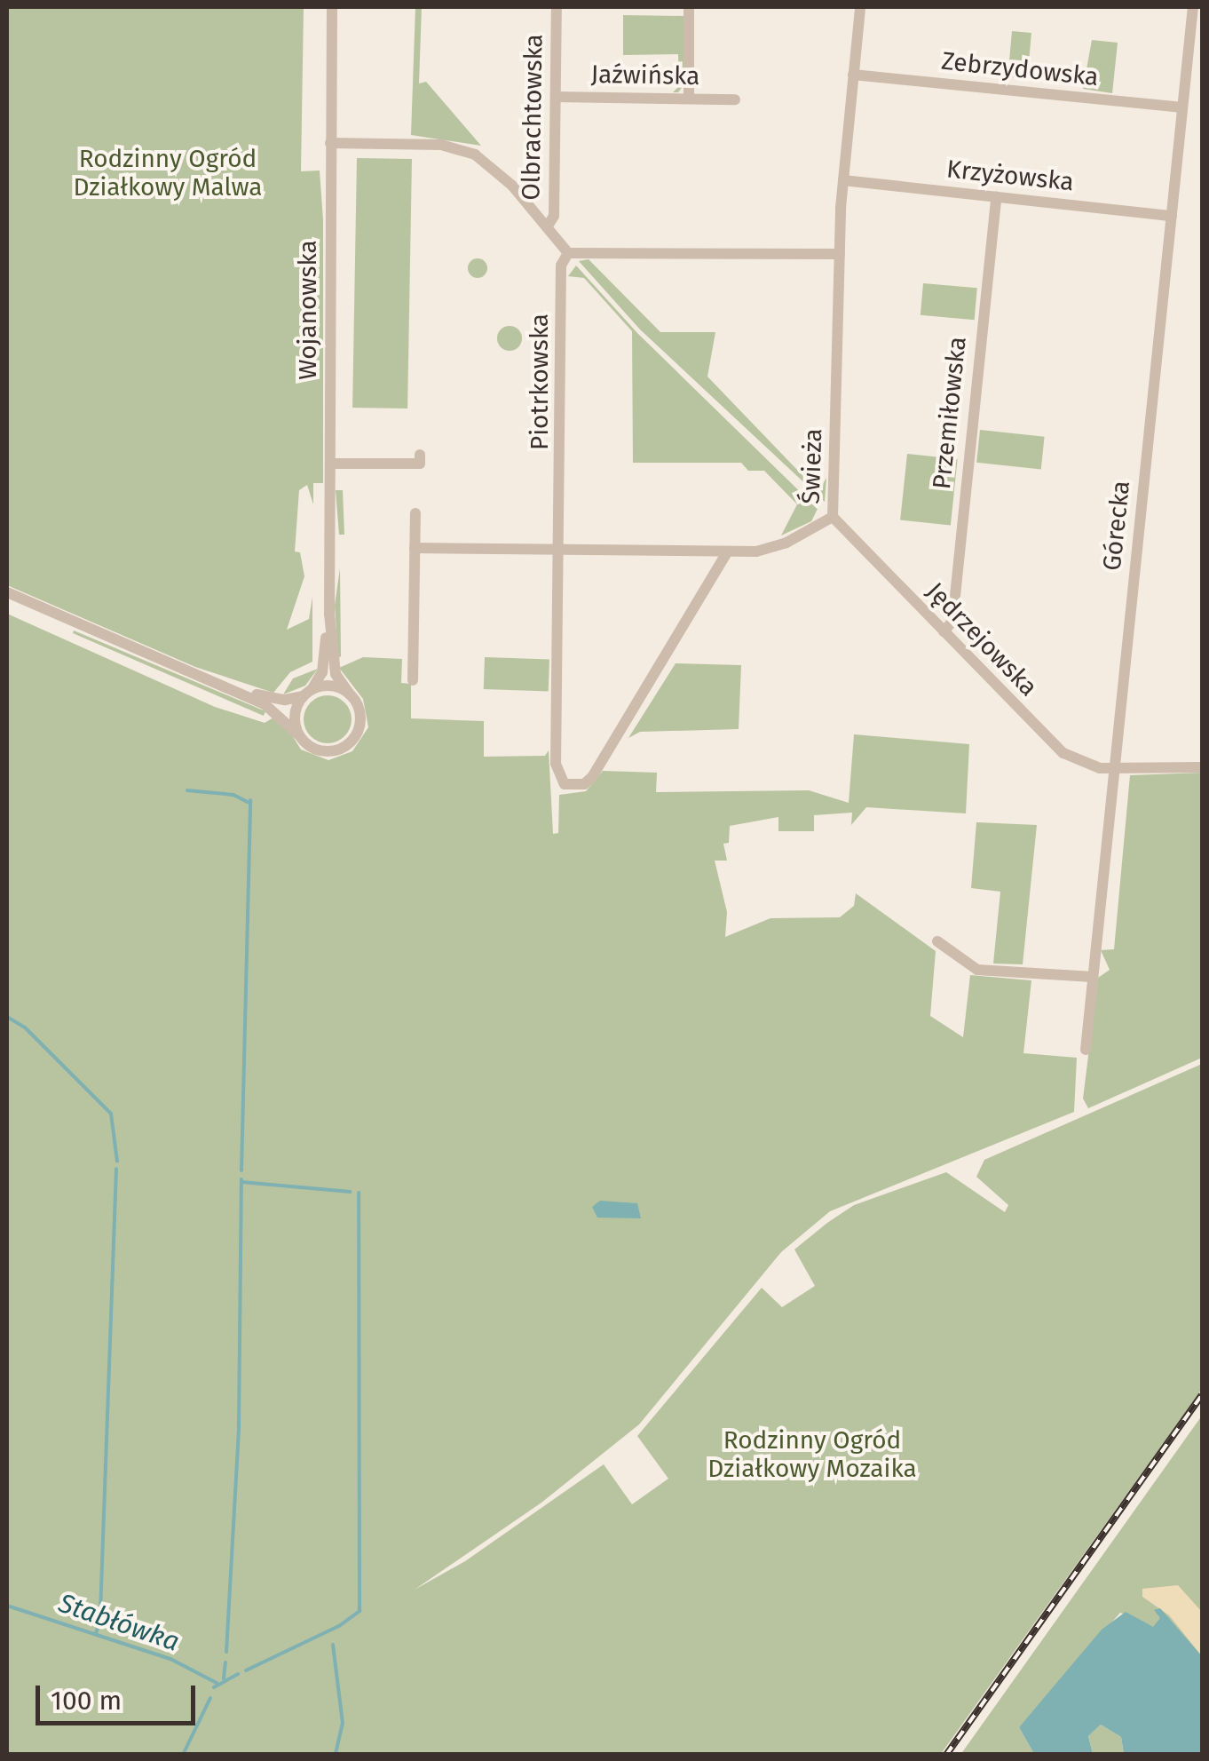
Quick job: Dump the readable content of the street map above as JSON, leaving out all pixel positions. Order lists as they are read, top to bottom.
{
  "streets": {
    "street": [
      "Zebrzydowska",
      "Jaźwińska",
      "Olbrachtowska",
      "Krzyżowska",
      "Wojanowska",
      "Piotrkowska",
      "Przemiłowska",
      "Świeża",
      "Górecka",
      "Jędrzejowska"
    ]
  },
  "crossings": [
    ["Zebrzydowska", "Świeża"],
    ["Zebrzydowska", "Górecka"],
    ["Jaźwińska", "Olbrachtowska"],
    ["Krzyżowska", "Przemiłowska"],
    ["Krzyżowska", "Świeża"],
    ["Krzyżowska", "Górecka"],
    ["Piotrkowska", "Świeża"],
    ["Przemiłowska", "Jędrzejowska"],
    ["Świeża", "Jędrzejowska"],
    ["Górecka", "Jędrzejowska"]
  ],
  "water": ["Stabłówka"],
  "parks": ["Rodzinny Ogród Działkowy Malwa", "Rodzinny Ogród Działkowy Mozaika"],
  "scale_bar": "100 m"
}
